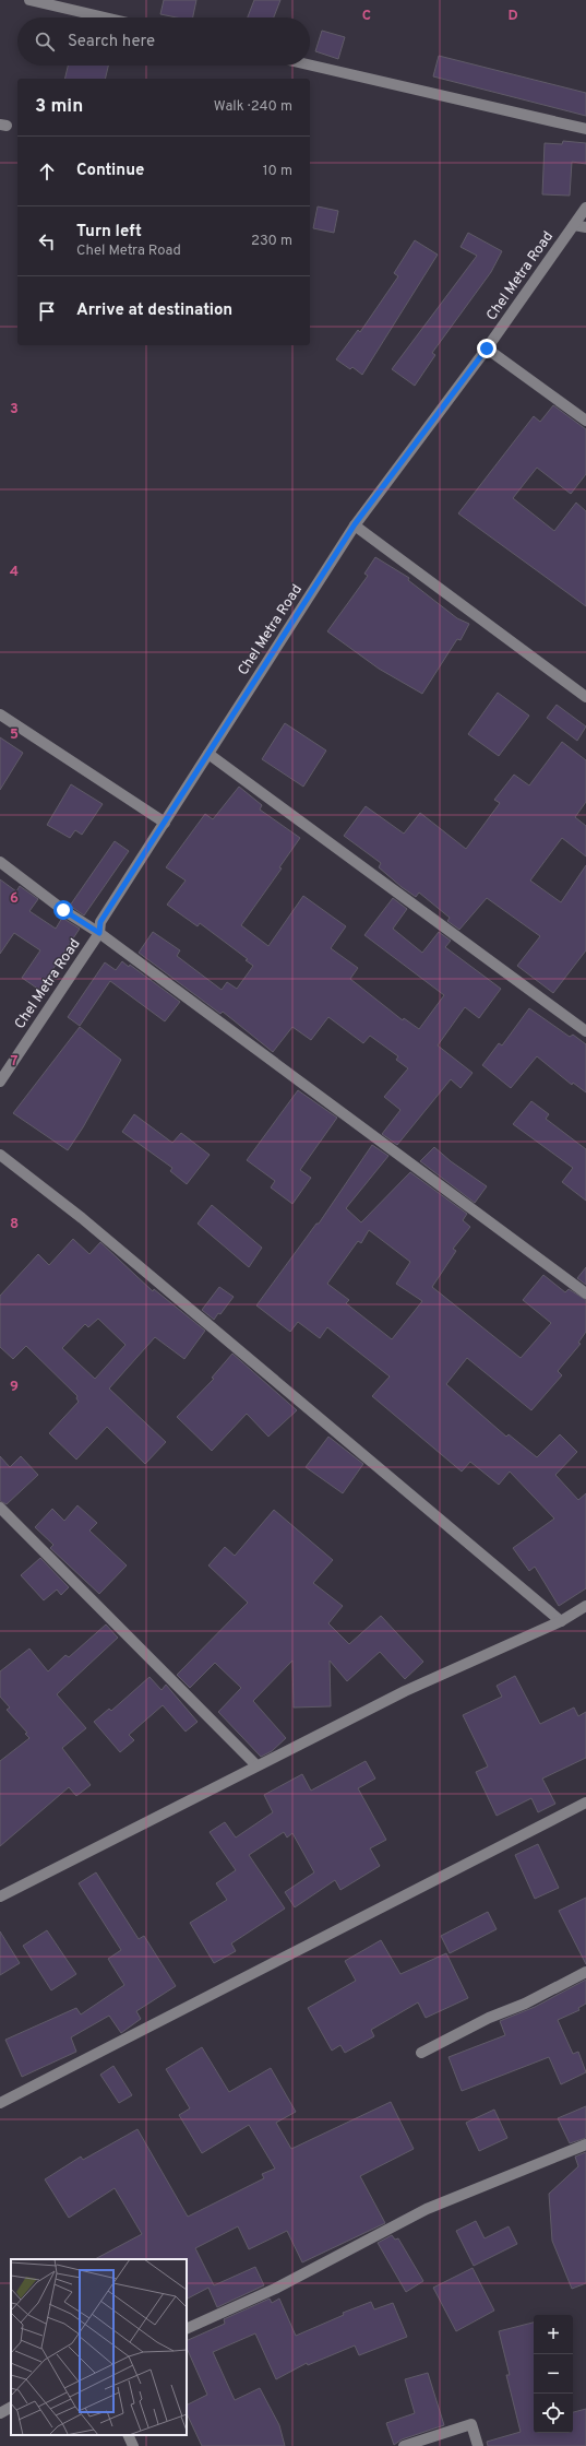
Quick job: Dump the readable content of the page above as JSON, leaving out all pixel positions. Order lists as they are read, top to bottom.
{
  "streets": {
    "street": ["Chel Metra Road"]
  },
  "page": {
    "search": "Search here",
    "heading": ["3 min", "Walk · 240 m"],
    "list": [
      ["Continue", "10 m"],
      ["Turn left", "Chel Metra Road", "230 m"],
      "Arrive at destination"
    ],
    "map_buttons": ["+", "−"]
  },
  "grid": {
    "columns": ["C", "D"],
    "rows": [
      "3",
      "4",
      "5",
      "6",
      "7",
      "8",
      "9"
    ]
  }
}
